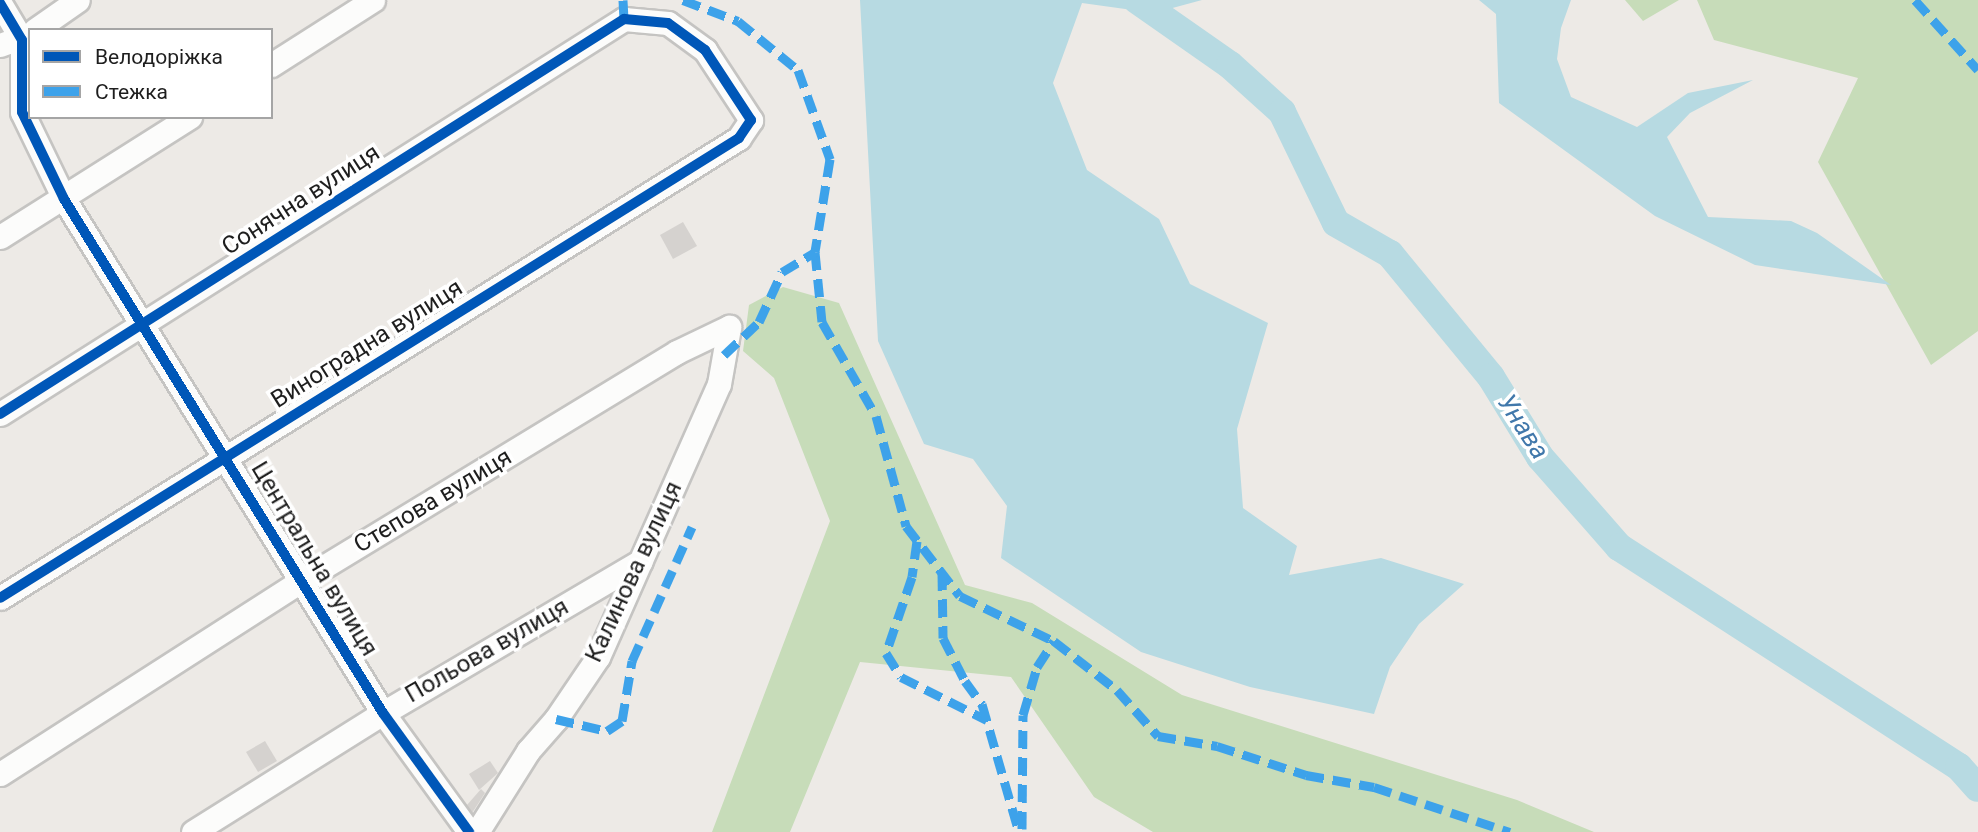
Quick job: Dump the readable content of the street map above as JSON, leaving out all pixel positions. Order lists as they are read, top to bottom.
{
  "streets": {
    "street": [
      "Сонячна вулиця",
      "Виноградна вулиця",
      "Степова вулиця",
      "Центральна вулиця",
      "Калинова вулиця",
      "Польова вулиця"
    ]
  },
  "crossings": [
    ["Сонячна вулиця", "Виноградна вулиця"],
    ["Сонячна вулиця", "Центральна вулиця"],
    ["Виноградна вулиця", "Центральна вулиця"],
    ["Степова вулиця", "Центральна вулиця"],
    ["Степова вулиця", "Калинова вулиця"],
    ["Центральна вулиця", "Польова вулиця"],
    ["Калинова вулиця", "Польова вулиця"]
  ],
  "water": ["Унава"],
  "legend": ["Велодоріжка", "Стежка"]
}
